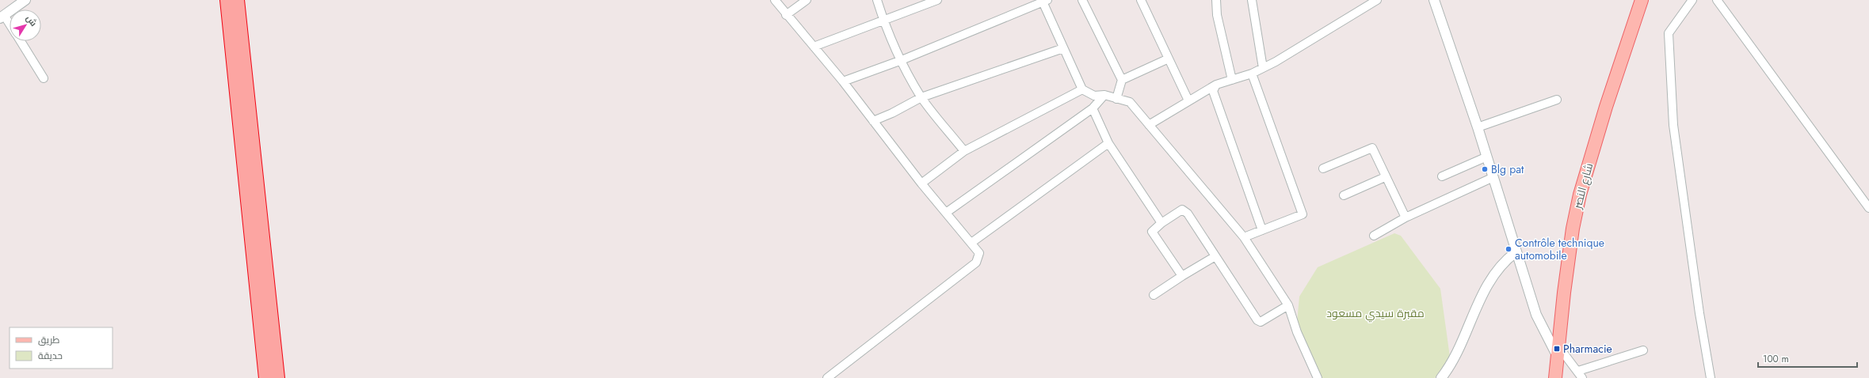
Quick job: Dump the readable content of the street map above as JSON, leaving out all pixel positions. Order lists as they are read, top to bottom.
{
  "streets": {
    "main road": ["شارع النصر"]
  },
  "parks": ["مقبرة سيدي مسعود"],
  "places": {
    "other": ["Blg pat", "Contrôle technique automobile"],
    "transit": ["Pharmacie"]
  },
  "legend": ["طريق", "حديقة"],
  "scale_bar": "100 m",
  "north": "top right"
}
